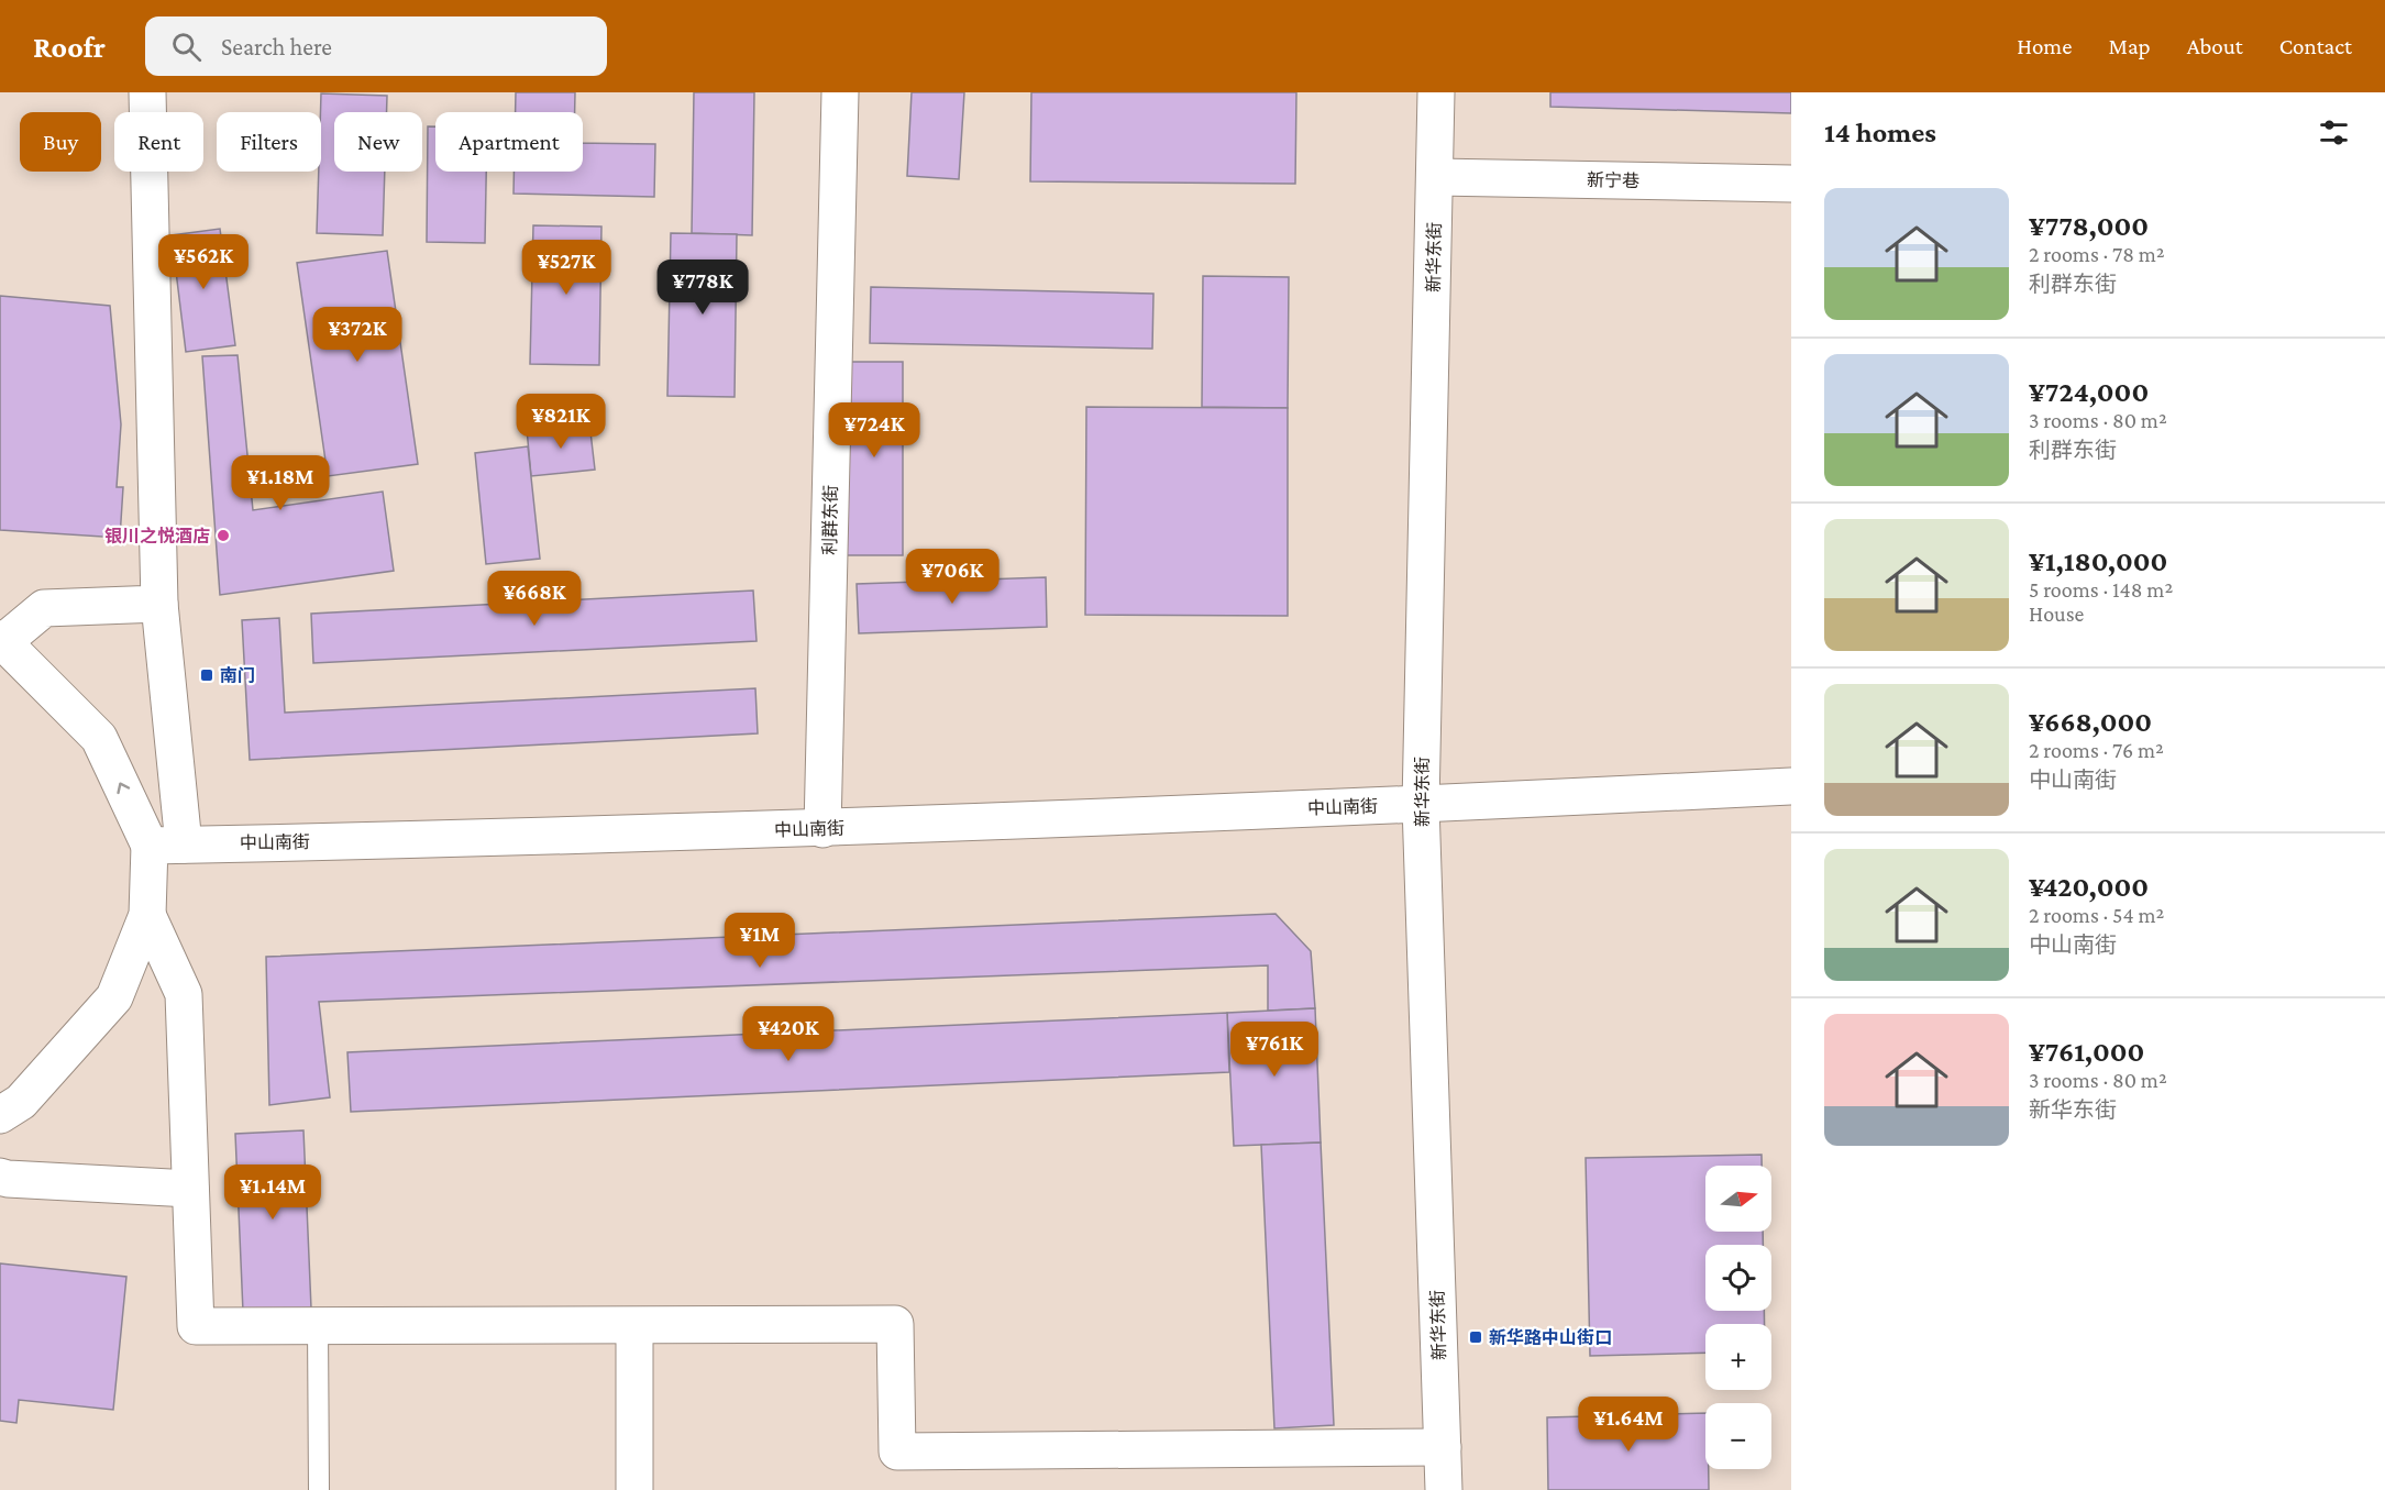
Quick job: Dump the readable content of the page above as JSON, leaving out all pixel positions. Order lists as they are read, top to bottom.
{
  "streets": {
    "street": [
      "新宁巷",
      "新华东街",
      "利群东街",
      "中山南街"
    ]
  },
  "crossings": [
    ["新宁巷", "新华东街"],
    ["新华东街", "中山南街"],
    ["利群东街", "中山南街"]
  ],
  "places": {
    "other": ["银川之悦酒店"],
    "transit": ["南门", "新华路中山街口"]
  },
  "north": "right",
  "page": {
    "header": "Roofr",
    "search": "Search here",
    "nav": [
      "Home",
      "Map",
      "About",
      "Contact"
    ],
    "heading": "14 homes",
    "chip": [
      "Buy",
      "Rent",
      "Filters",
      "New",
      "Apartment"
    ],
    "list": [
      {
        "name": "¥778,000",
        "note": "2 rooms · 78 m² · 利群东街"
      },
      {
        "name": "¥724,000",
        "note": "3 rooms · 80 m² · 利群东街"
      },
      {
        "name": "¥1,180,000",
        "note": "5 rooms · 148 m² · House"
      },
      {
        "name": "¥668,000",
        "note": "2 rooms · 76 m² · 中山南街"
      },
      {
        "name": "¥420,000",
        "note": "2 rooms · 54 m² · 中山南街"
      },
      {
        "name": "¥761,000",
        "note": "3 rooms · 80 m² · 新华东街"
      }
    ],
    "price": [
      "¥562K",
      "¥527K",
      "¥778K",
      "¥372K",
      "¥821K",
      "¥724K",
      "¥1.18M",
      "¥706K",
      "¥668K",
      "¥1M",
      "¥420K",
      "¥761K",
      "¥1.14M",
      "¥1.64M"
    ],
    "map_buttons": ["+", "−"]
  }
}
